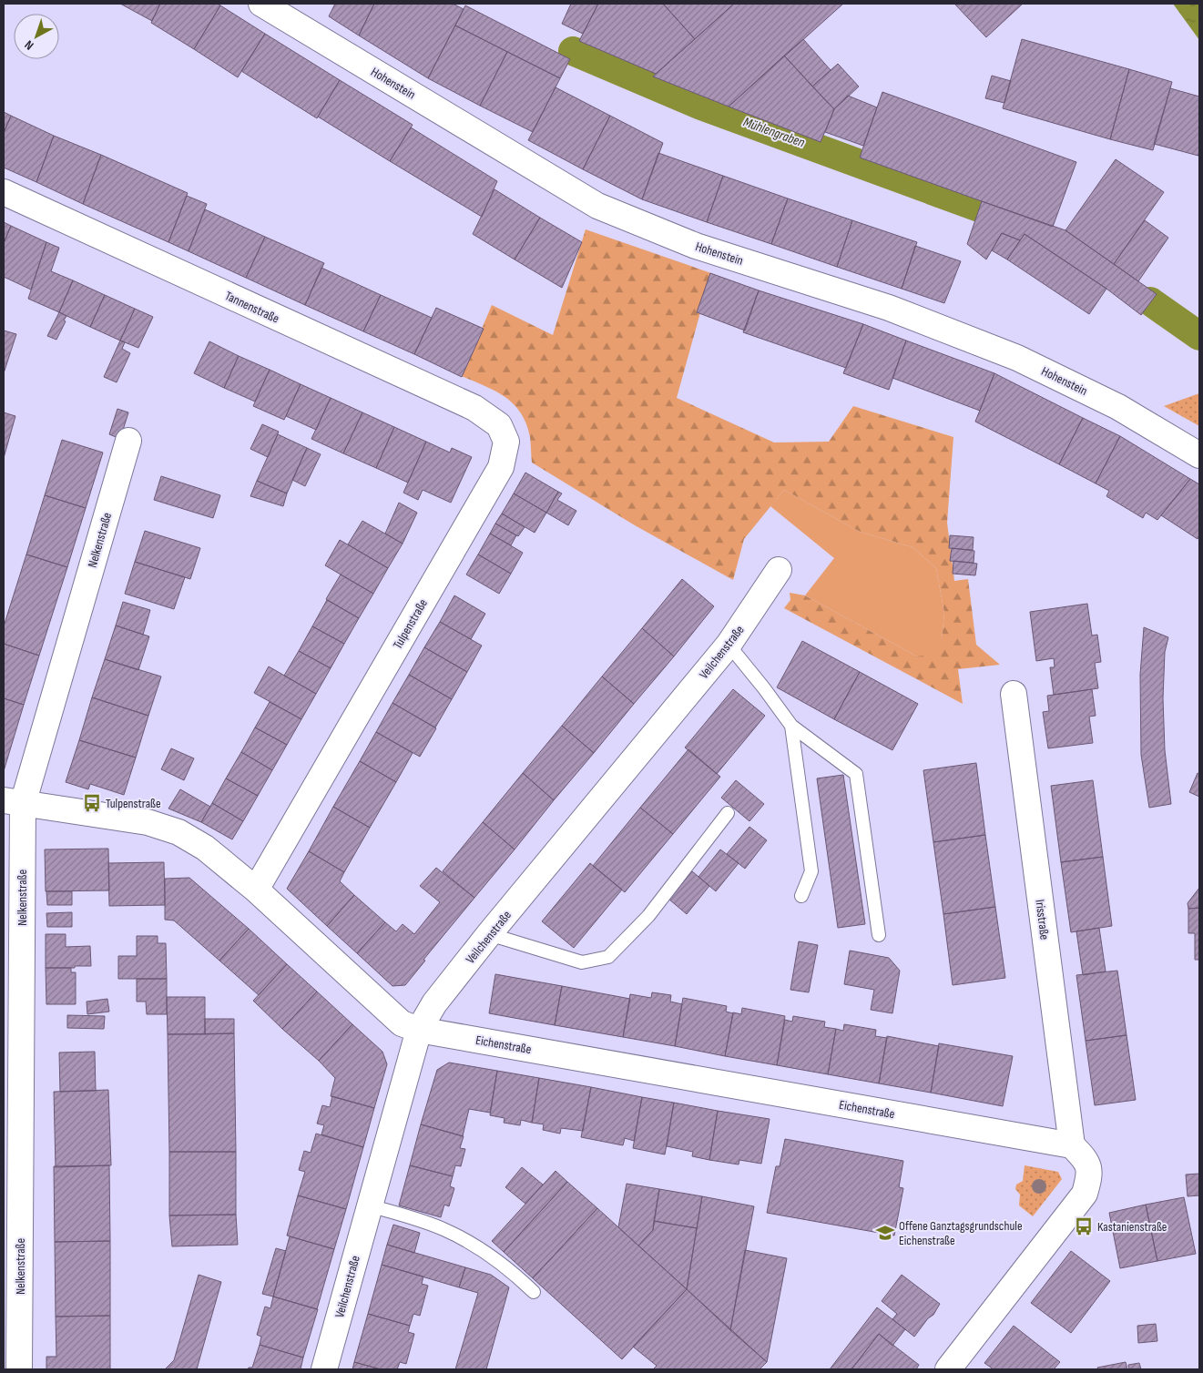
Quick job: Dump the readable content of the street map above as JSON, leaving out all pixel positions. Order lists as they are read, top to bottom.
{
  "streets": {
    "street": [
      "Hohenstein",
      "Tannenstraße",
      "Nelkenstraße",
      "Tulpenstraße",
      "Veilchenstraße",
      "Irisstraße",
      "Eichenstraße"
    ]
  },
  "crossings": [
    ["Tannenstraße", "Tulpenstraße"],
    ["Nelkenstraße", "Eichenstraße"],
    ["Tulpenstraße", "Eichenstraße"],
    ["Veilchenstraße", "Eichenstraße"],
    ["Irisstraße", "Eichenstraße"]
  ],
  "water": ["Mühlengraben"],
  "places": {
    "bus stop": ["Tulpenstraße", "Kastanienstraße"],
    "school or university": ["Offene Ganztagsgrundschule Eichenstraße"]
  },
  "north": "bottom left"
}
